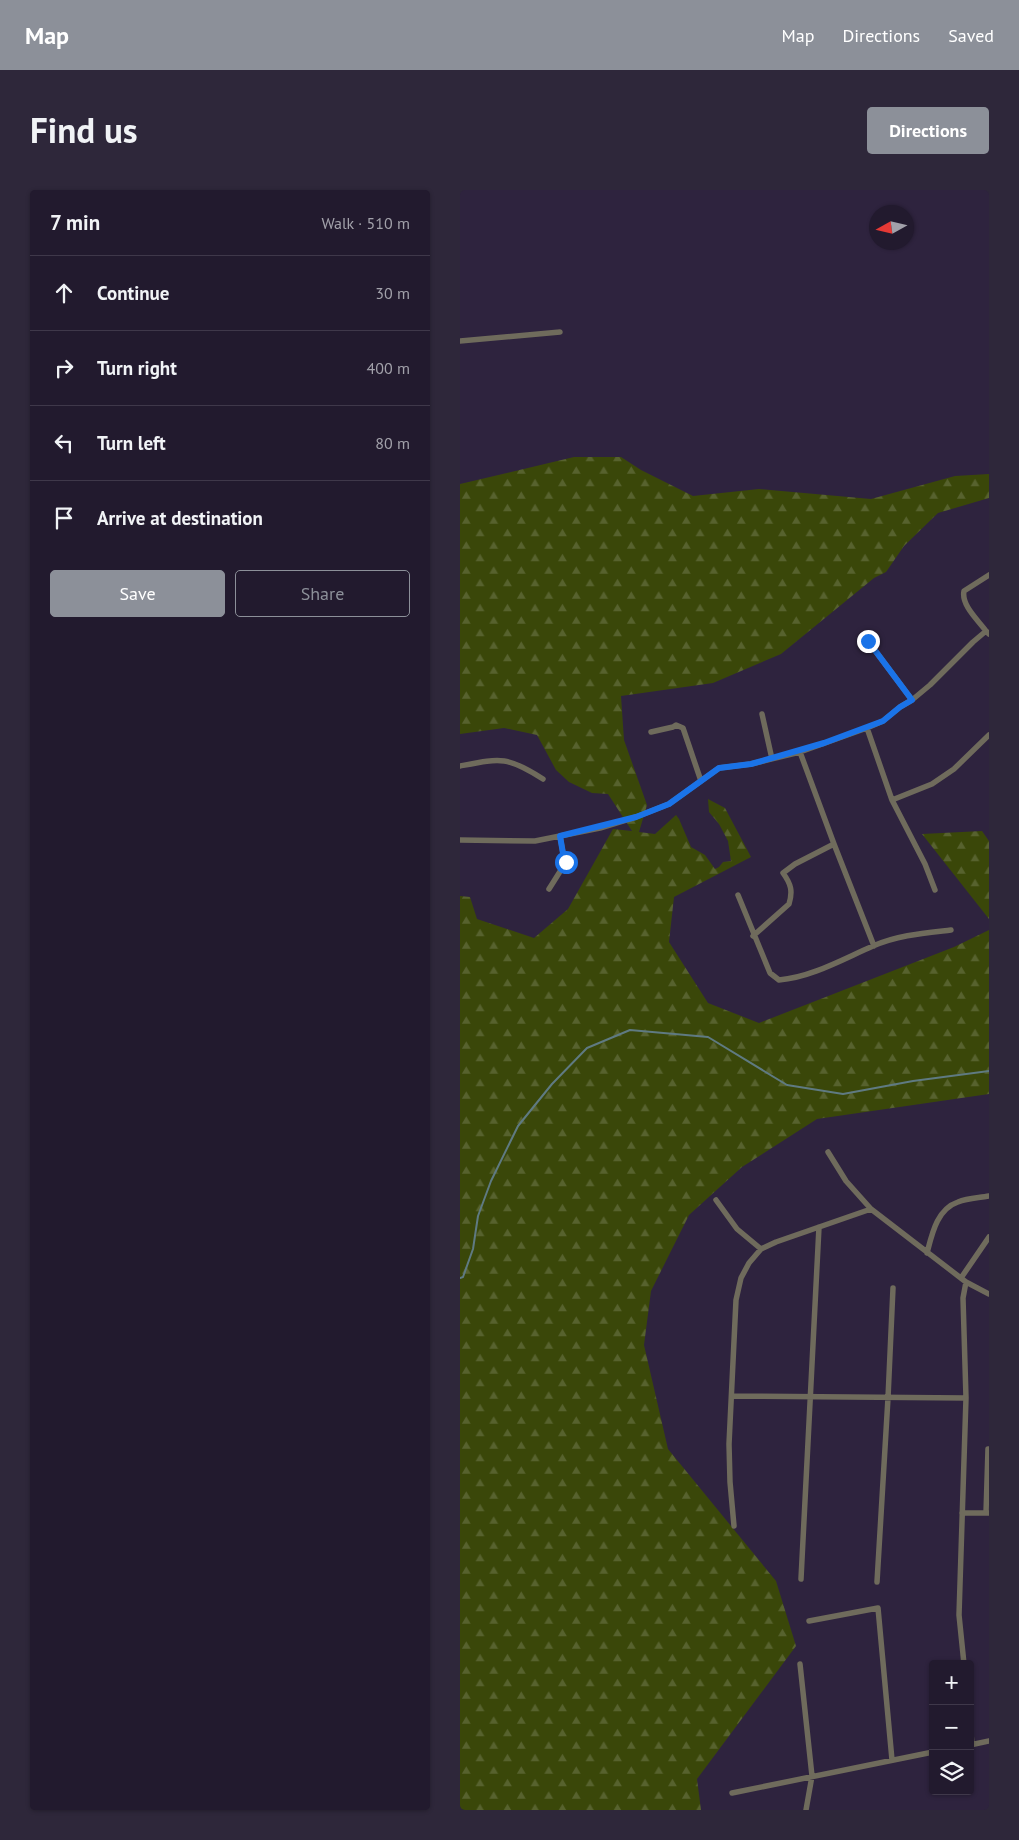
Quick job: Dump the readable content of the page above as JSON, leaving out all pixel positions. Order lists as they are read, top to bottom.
{
  "north": "left",
  "page": {
    "header": "Map",
    "nav": ["Map", "Directions", "Saved"],
    "title": "Find us",
    "buttons": [
      "Directions",
      ["Save", "Share"]
    ],
    "heading": ["7 min", "Walk · 510 m"],
    "list": [
      ["Continue", "30 m"],
      ["Turn right", "400 m"],
      ["Turn left", "80 m"],
      "Arrive at destination"
    ],
    "map_buttons": ["+", "−"]
  }
}
